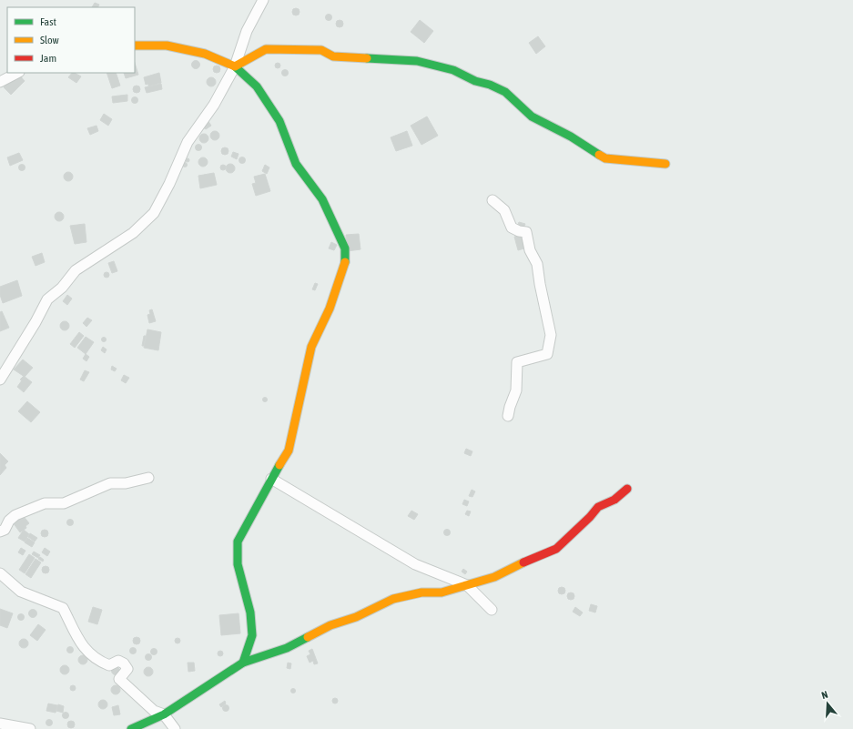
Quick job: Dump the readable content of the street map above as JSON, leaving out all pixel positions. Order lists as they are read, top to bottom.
{
  "legend": ["Fast", "Slow", "Jam"],
  "north": "top"
}
